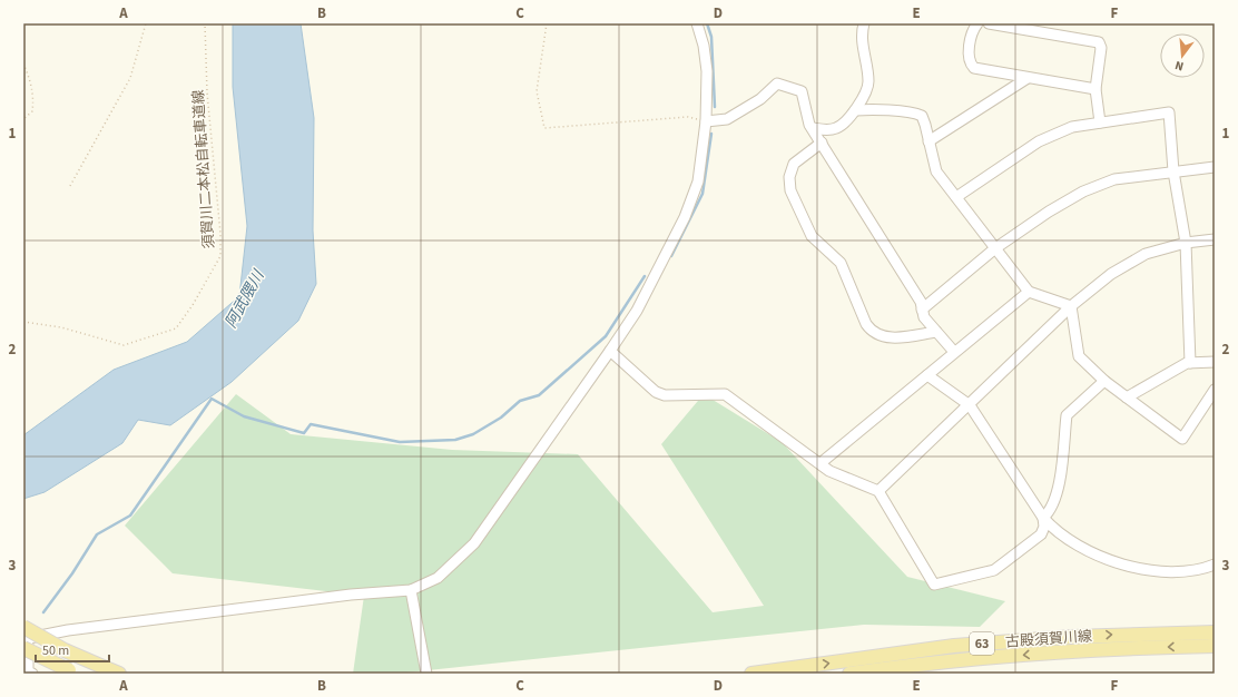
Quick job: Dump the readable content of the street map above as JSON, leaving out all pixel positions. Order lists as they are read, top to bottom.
{
  "streets": {
    "main road": ["古殿須賀川線", "63"],
    "path": ["須賀川二本松自転車道線"]
  },
  "water": ["阿武隈川"],
  "scale_bar": "50 m",
  "north": "bottom",
  "grid": {
    "columns": [
      "A",
      "B",
      "C",
      "D",
      "E",
      "F"
    ],
    "rows": ["1", "2", "3"]
  }
}
